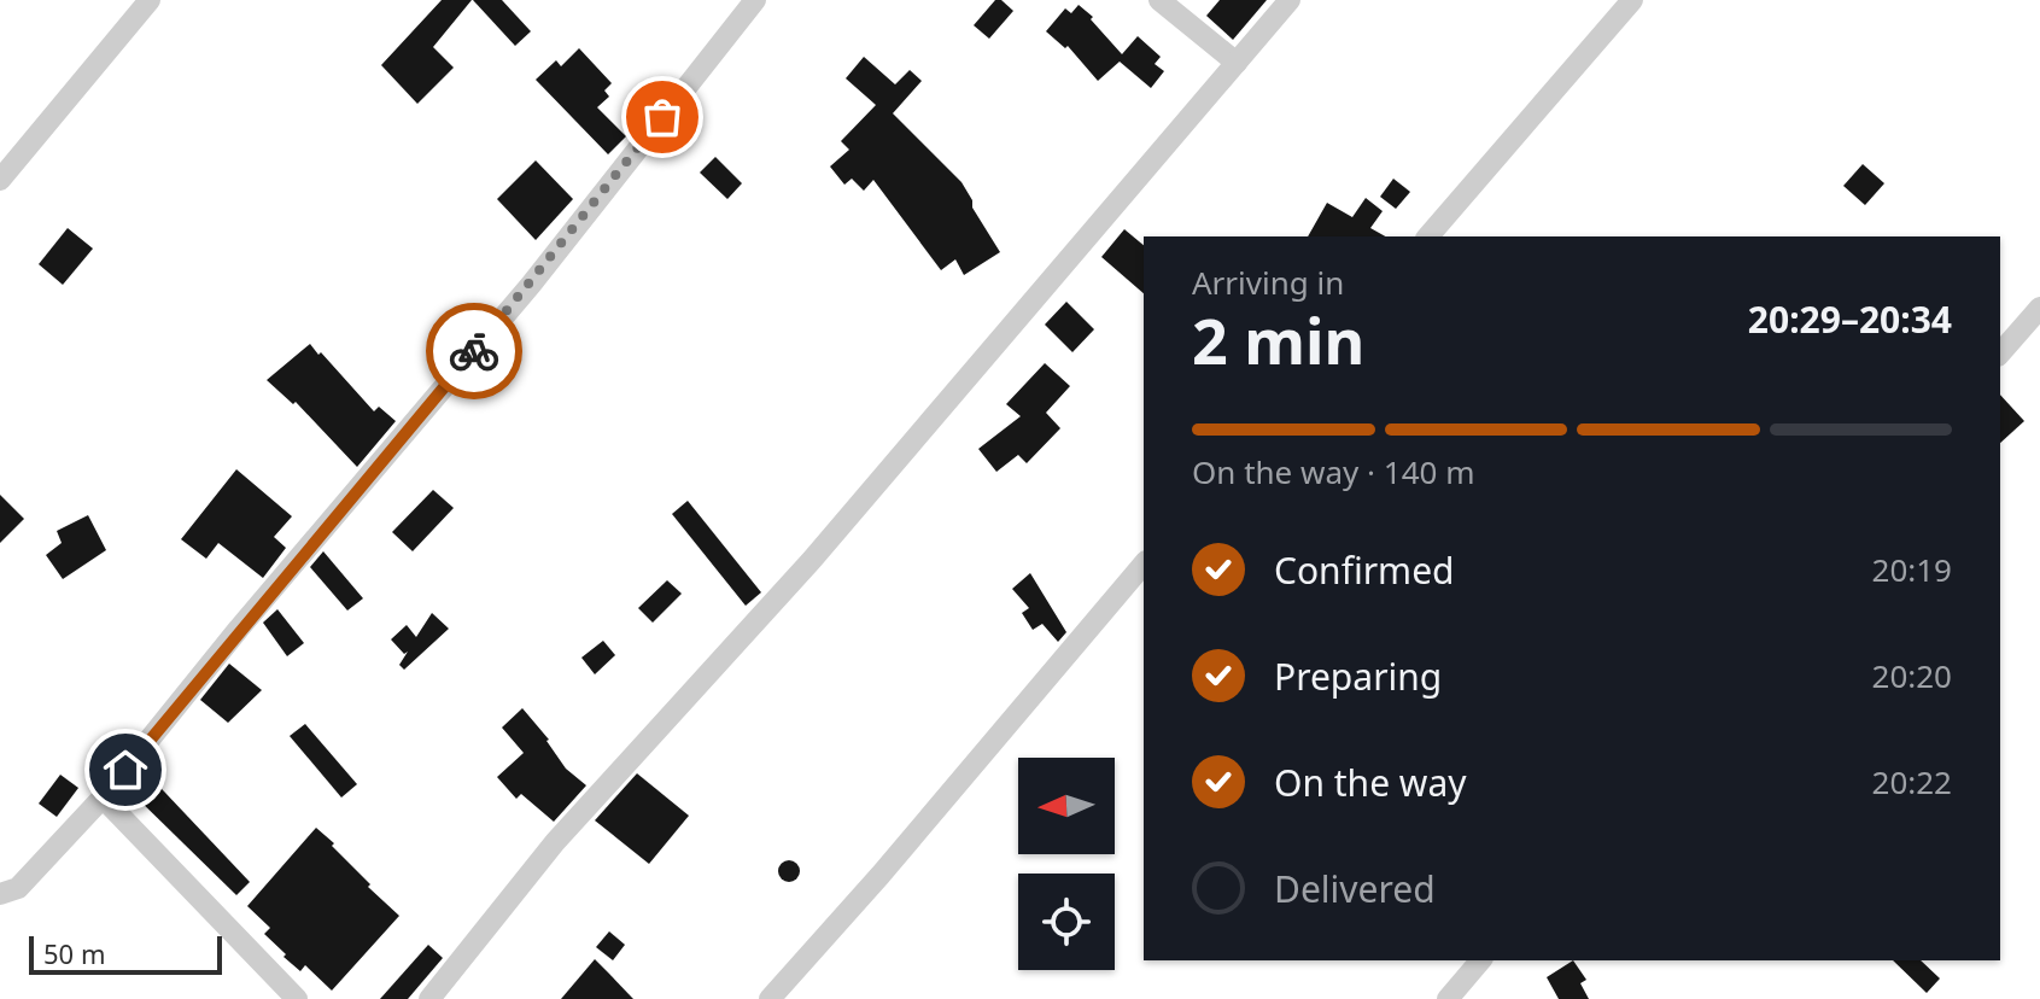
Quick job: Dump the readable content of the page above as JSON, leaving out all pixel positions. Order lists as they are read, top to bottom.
{
  "scale_bar": "50 m",
  "north": "left",
  "page": {
    "heading": ["2 min", "Arriving in", "20:29–20:34"],
    "bar": "On the way · 140 m",
    "list": [
      ["Confirmed", "20:19"],
      ["Preparing", "20:20"],
      ["On the way", "20:22"],
      "Delivered"
    ],
    "scale": "50 m"
  }
}
